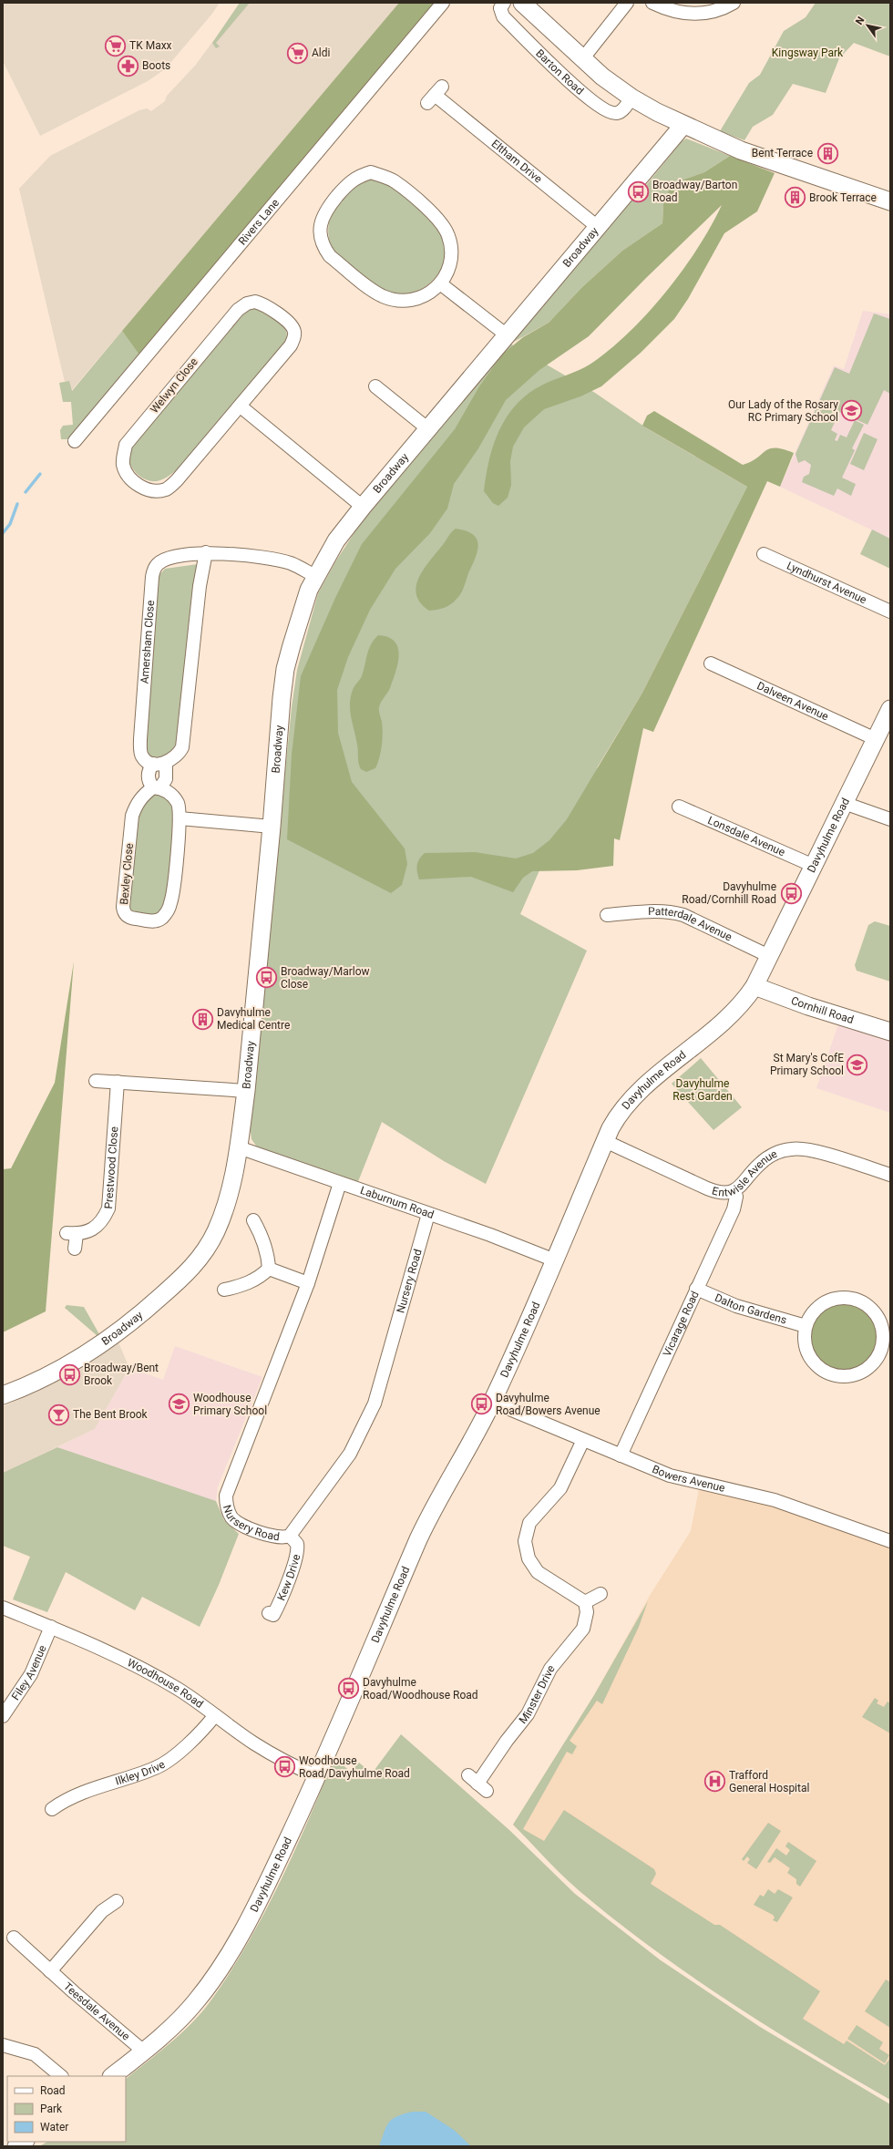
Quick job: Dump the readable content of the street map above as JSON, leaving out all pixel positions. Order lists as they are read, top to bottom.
{
  "streets": {
    "street": [
      "Barton Road",
      "Eltham Drive",
      "Rivers Lane",
      "Broadway",
      "Welwyn Close",
      "Lyndhurst Avenue",
      "Amersham Close",
      "Dalveen Avenue",
      "Davyhulme Road",
      "Lonsdale Avenue",
      "Bexley Close",
      "Patterdale Avenue",
      "Cornhill Road",
      "Prestwood Close",
      "Entwisle Avenue",
      "Laburnum Road",
      "Nursery Road",
      "Dalton Gardens",
      "Vicarage Road",
      "Bowers Avenue",
      "Kew Drive",
      "Filey Avenue",
      "Woodhouse Road",
      "Minster Drive",
      "Ilkley Drive",
      "Teesdale Avenue"
    ]
  },
  "crossings": [
    ["Eltham Drive", "Broadway"],
    ["Broadway", "Amersham Close"],
    ["Broadway", "Laburnum Road"],
    ["Amersham Close", "Bexley Close"],
    ["Dalveen Avenue", "Davyhulme Road"],
    ["Davyhulme Road", "Lonsdale Avenue"],
    ["Davyhulme Road", "Patterdale Avenue"],
    ["Davyhulme Road", "Cornhill Road"],
    ["Davyhulme Road", "Entwisle Avenue"],
    ["Davyhulme Road", "Laburnum Road"],
    ["Davyhulme Road", "Bowers Avenue"],
    ["Davyhulme Road", "Woodhouse Road"],
    ["Davyhulme Road", "Teesdale Avenue"],
    ["Entwisle Avenue", "Vicarage Road"],
    ["Laburnum Road", "Nursery Road"],
    ["Nursery Road", "Kew Drive"],
    ["Dalton Gardens", "Vicarage Road"],
    ["Vicarage Road", "Bowers Avenue"],
    ["Filey Avenue", "Woodhouse Road"],
    ["Woodhouse Road", "Ilkley Drive"]
  ],
  "parks": ["Kingsway Park", "Davyhulme Rest Garden"],
  "places": {
    "supermarket": ["TK Maxx", "Aldi"],
    "pharmacy": ["Boots"],
    "building": ["Bent Terrace", "Brook Terrace", "Davyhulme Medical Centre"],
    "bus stop": [
      "Broadway/Barton Road",
      "Davyhulme Road/Cornhill Road",
      "Broadway/Marlow Close",
      "Broadway/Bent Brook",
      "Davyhulme Road/Bowers Avenue",
      "Davyhulme Road/Woodhouse Road",
      "Woodhouse Road/Davyhulme Road"
    ],
    "school or university": ["Our Lady of the Rosary RC Primary School", "St Mary's CofE Primary School", "Woodhouse Primary School"],
    "bar": ["The Bent Brook"],
    "hospital": ["Trafford General Hospital"]
  },
  "legend": ["Road", "Park", "Water"],
  "north": "top left"
}
